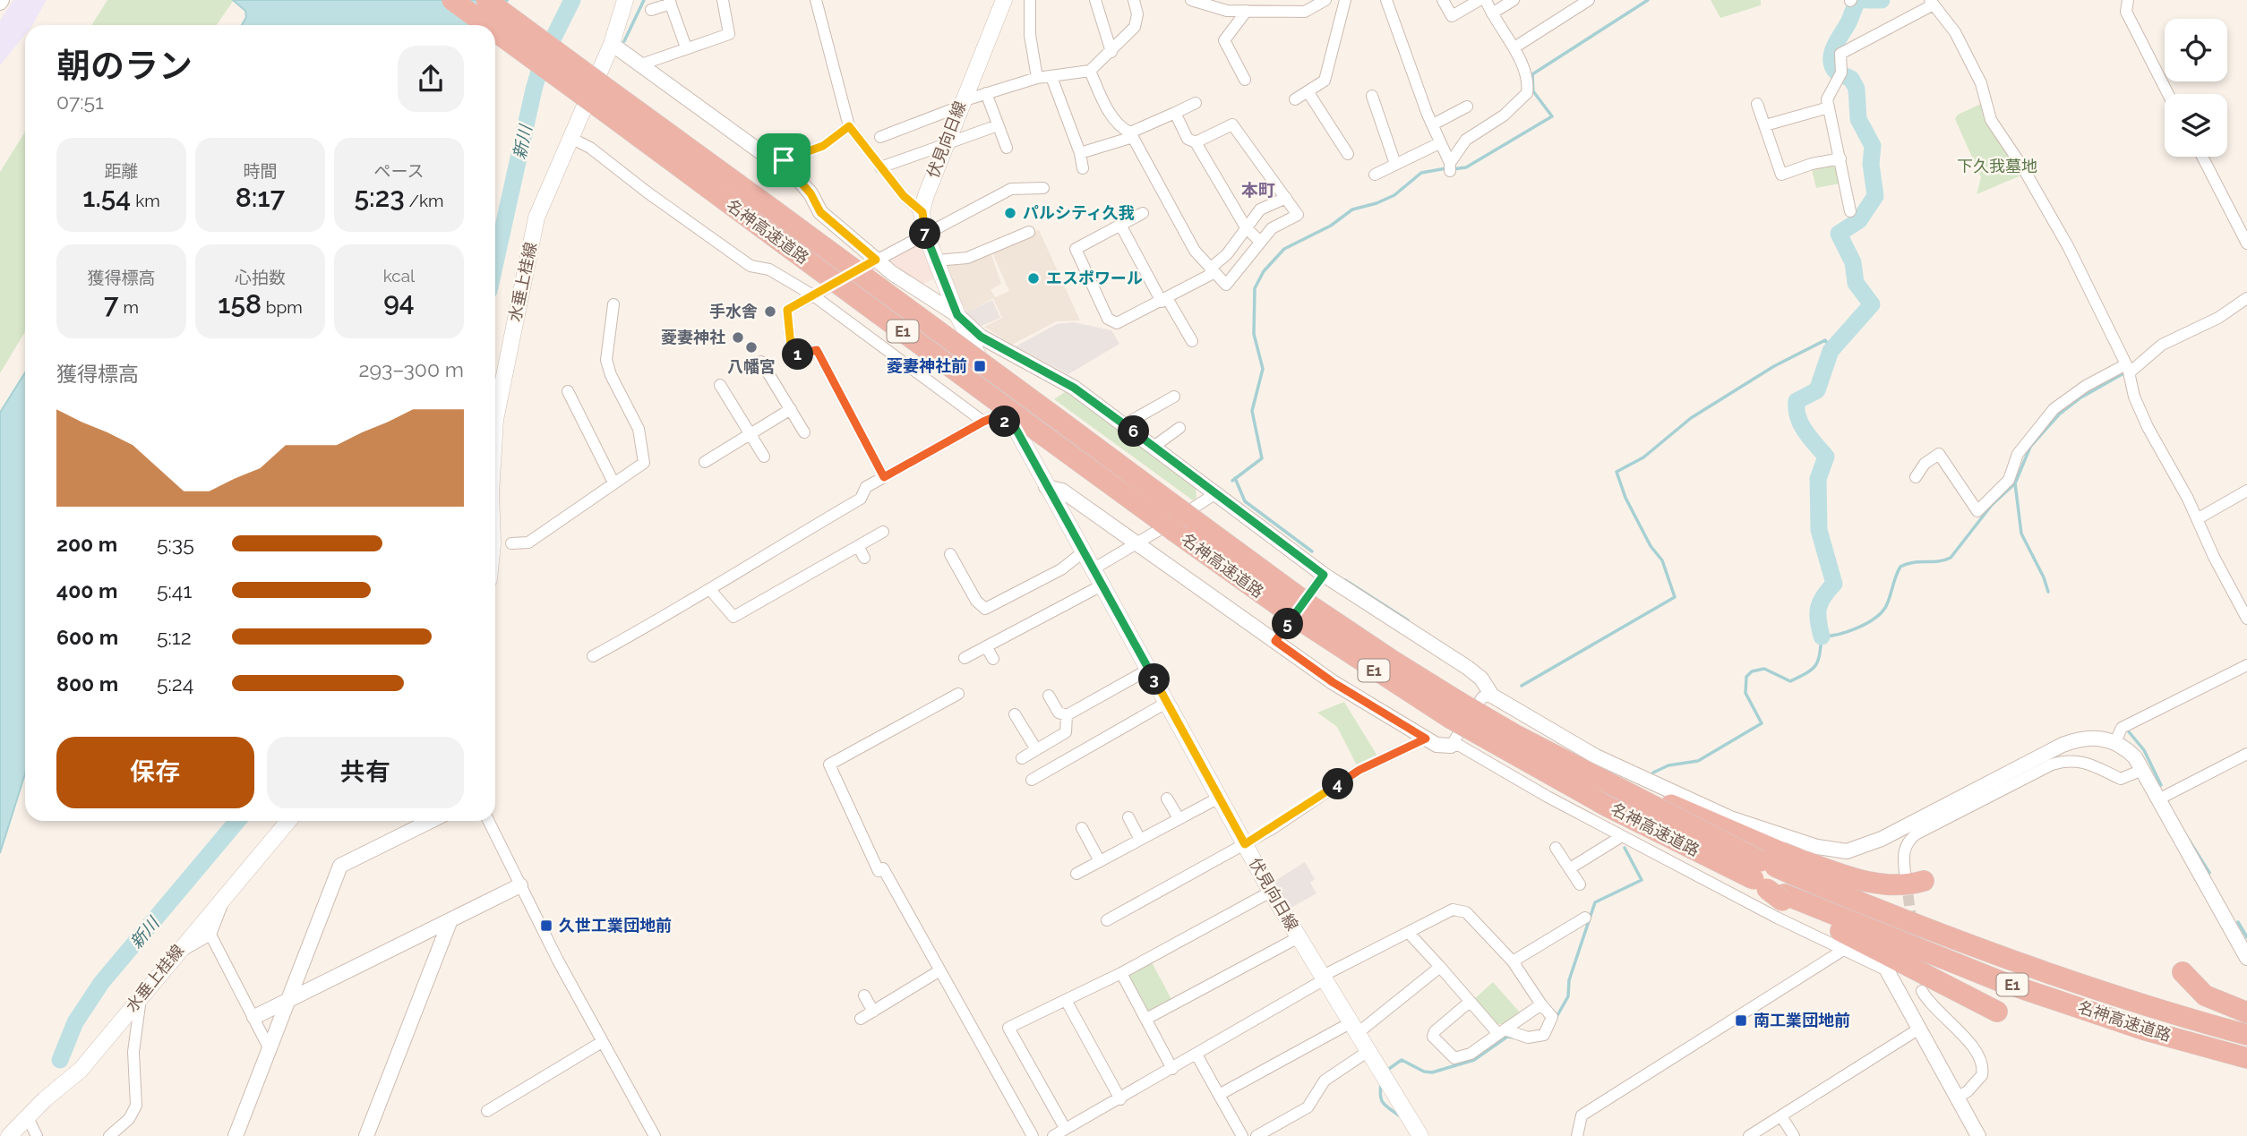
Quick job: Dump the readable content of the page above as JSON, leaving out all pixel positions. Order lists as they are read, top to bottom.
{
  "streets": {
    "highway": ["名神高速道路", "E1"],
    "main road": ["伏見向日線", "水垂上桂線"]
  },
  "districts": ["本町"],
  "water": ["新川"],
  "parks": ["下久我墓地"],
  "places": {
    "other": [
      "パルシティ久我",
      "エスポワール",
      "手水舎",
      "菱妻神社",
      "八幡宮"
    ],
    "transit": ["菱妻神社前", "久世工業団地前", "南工業団地前"]
  },
  "page": {
    "heading": ["朝のラン", "07:51"],
    "stats": [
      ["距離", "1.54 km"],
      ["時間", "8:17"],
      ["ペース", "5:23 /km"],
      ["獲得標高", "7 m"],
      ["心拍数", "158 bpm"],
      ["kcal", "94"]
    ],
    "pins": [
      "7",
      "1",
      "2",
      "6",
      "5",
      "3",
      "4"
    ],
    "chart": ["獲得標高", "293–300 m"],
    "list": [
      {
        "name": "200 m",
        "note": "5:35"
      },
      {
        "name": "400 m",
        "note": "5:41"
      },
      {
        "name": "600 m",
        "note": "5:12"
      },
      {
        "name": "800 m",
        "note": "5:24"
      }
    ],
    "buttons": ["保存", "共有"]
  }
}
